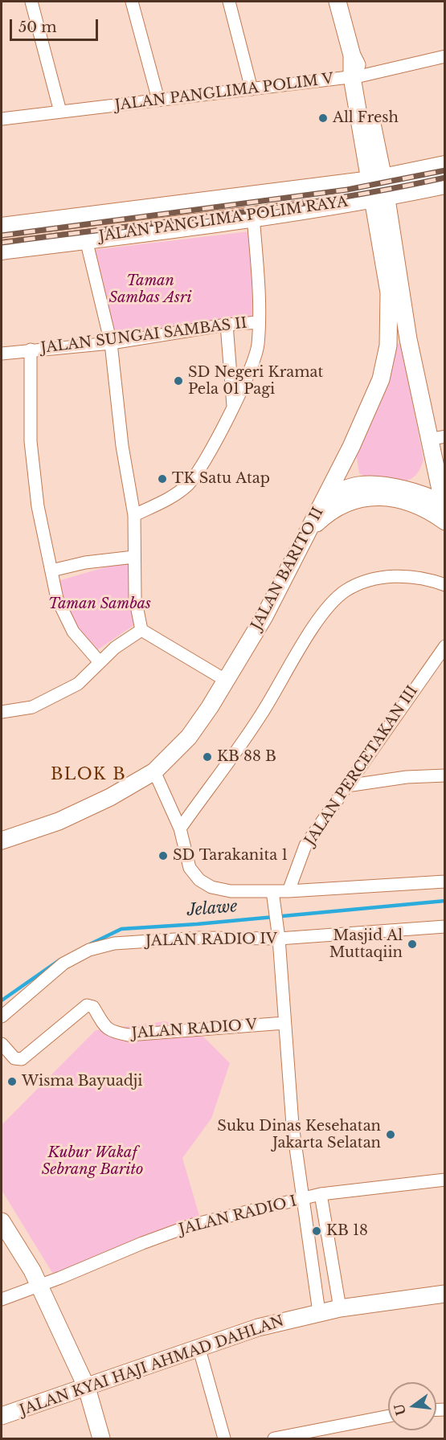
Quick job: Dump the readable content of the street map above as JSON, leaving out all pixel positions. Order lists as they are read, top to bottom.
{
  "streets": {
    "main road": ["JALAN PANGLIMA POLIM RAYA"],
    "street": [
      "JALAN PANGLIMA POLIM V",
      "JALAN SUNGAI SAMBAS II",
      "JALAN BARITO II",
      "JALAN PERCETAKAN III",
      "JALAN RADIO IV",
      "JALAN RADIO V",
      "JALAN RADIO I",
      "JALAN KYAI HAJI AHMAD DAHLAN"
    ]
  },
  "crossings": [
    ["JALAN PANGLIMA POLIM RAYA", "JALAN BARITO II"]
  ],
  "districts": ["BLOK B"],
  "water": ["Jelawe"],
  "parks": ["Taman Sambas Asri", "Taman Sambas", "Kubur Wakaf Sebrang Barito"],
  "places": [
    "All Fresh",
    "SD Negeri Kramat Pela 01 Pagi",
    "TK Satu Atap",
    "KB 88 B",
    "SD Tarakanita 1",
    "Masjid Al Muttaqiin",
    "Wisma Bayuadji",
    "Suku Dinas Kesehatan Jakarta Selatan",
    "KB 18"
  ],
  "scale_bar": "50 m",
  "north": "left"
}
